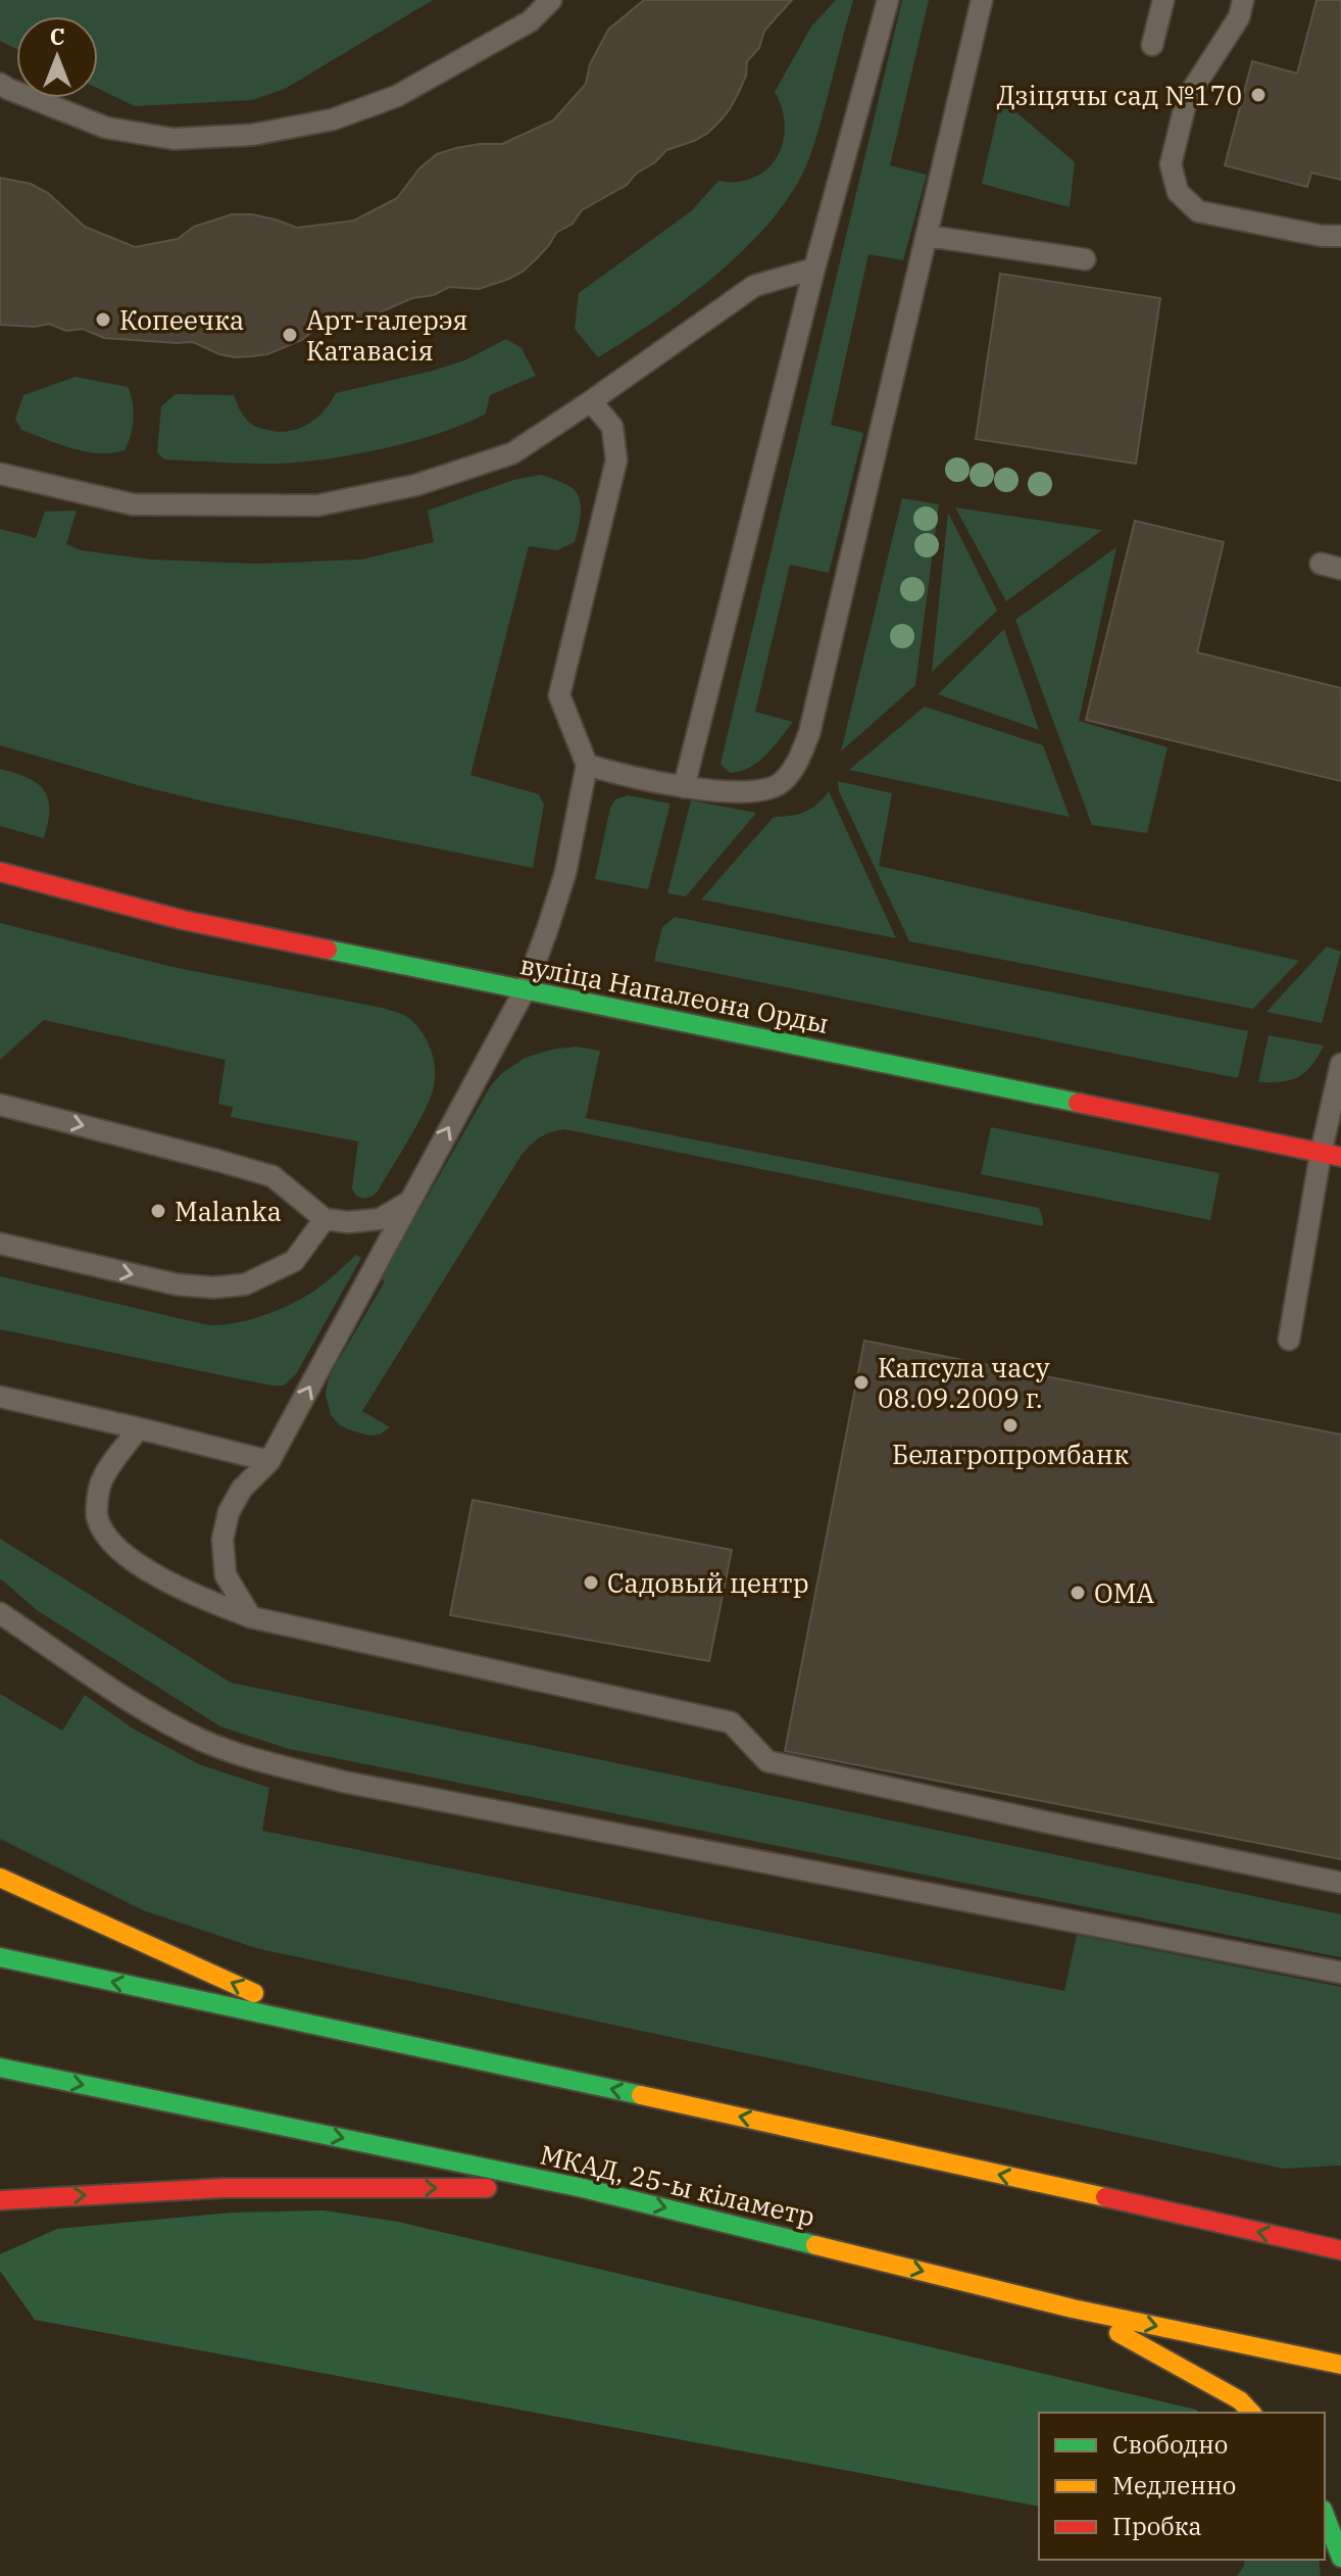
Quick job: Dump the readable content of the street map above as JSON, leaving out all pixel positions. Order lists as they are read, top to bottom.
{
  "streets": {
    "main road": ["вуліца Напалеона Орды", "МКАД, 25-ы кіламетр"]
  },
  "places": [
    "Дзіцячы сад №170",
    "Копеечка",
    "Арт-галерэя Катавасія",
    "Malanka",
    "Капсула часу 08.09.2009 г.",
    "Белагропромбанк",
    "Садовый центр",
    "ОМА"
  ],
  "legend": ["Свободно", "Медленно", "Пробка"],
  "north": "top"
}
